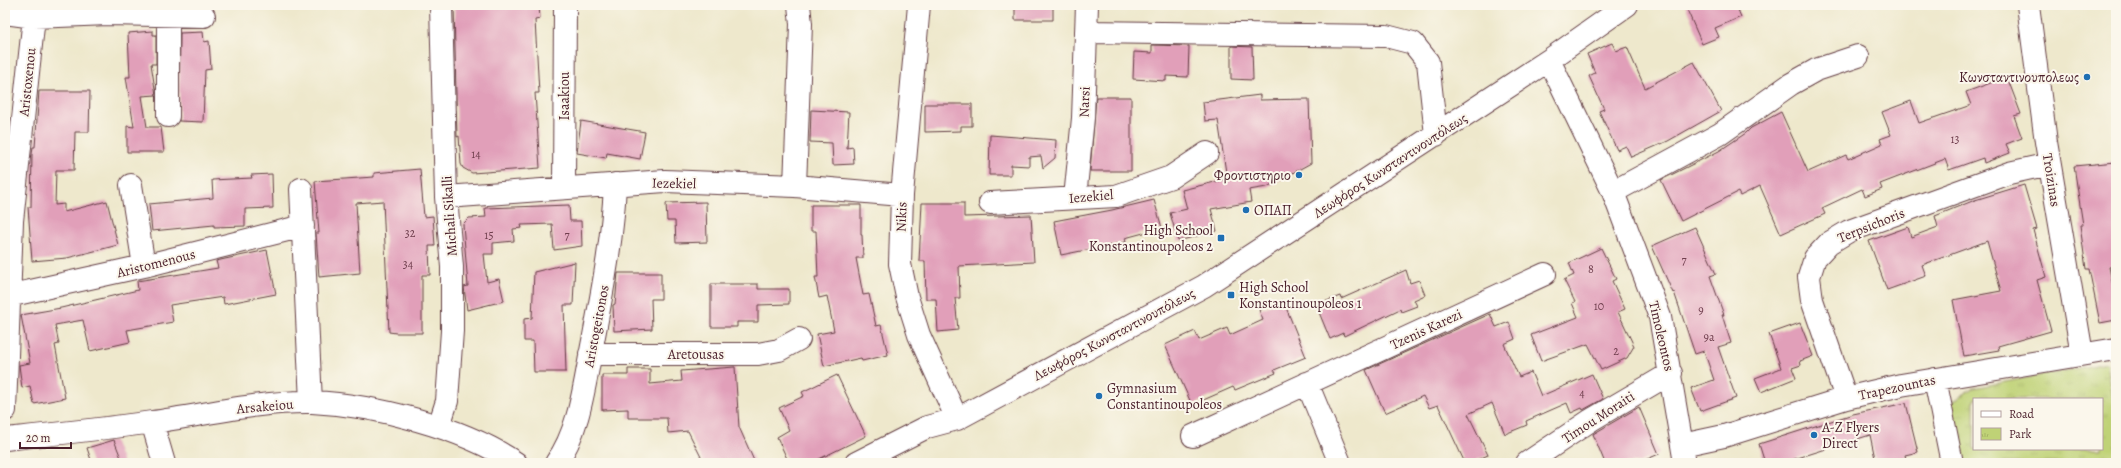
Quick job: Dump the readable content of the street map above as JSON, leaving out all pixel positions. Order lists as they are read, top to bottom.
{
  "streets": {
    "street": [
      "Aristoxenou",
      "Isaakiou",
      "Narsi",
      "Λεωφόρος Κωνσταντινουπόλεως",
      "Troizinas",
      "Iezekiel",
      "Michali Sikalli",
      "Nikis",
      "Terpsichoris",
      "Aristomenous",
      "Aristogeitonos",
      "Tzenis Karezi",
      "Timoleontos",
      "Aretousas",
      "Trapezountas",
      "Arsakeiou",
      "Timou Moraiti"
    ]
  },
  "crossings": [
    ["Aristoxenou", "Aristomenous"],
    ["Isaakiou", "Iezekiel"],
    ["Narsi", "Iezekiel"],
    ["Λεωφόρος Κωνσταντινουπόλεως", "Nikis"],
    ["Λεωφόρος Κωνσταντινουπόλεως", "Timoleontos"],
    ["Troizinas", "Terpsichoris"],
    ["Troizinas", "Trapezountas"],
    ["Iezekiel", "Michali Sikalli"],
    ["Iezekiel", "Nikis"],
    ["Iezekiel", "Aristogeitonos"],
    ["Michali Sikalli", "Arsakeiou"],
    ["Terpsichoris", "Trapezountas"],
    ["Aristogeitonos", "Aretousas"],
    ["Timoleontos", "Trapezountas"],
    ["Timoleontos", "Timou Moraiti"]
  ],
  "places": {
    "other": [
      "Κωνσταντινουπολεως",
      "Φροντιστηριο",
      "ΟΠΑΠ",
      "Gymnasium Constantinoupoleos",
      "A-Z Flyers Direct"
    ],
    "transit": ["High School Konstantinoupoleos 2", "High School Konstantinoupoleos 1"]
  },
  "house_numbers": [
    "13",
    "14",
    "32",
    "15",
    "7",
    "7",
    "34",
    "8",
    "10",
    "9",
    "9a",
    "2",
    "4"
  ],
  "legend": ["Road", "Park"],
  "scale_bar": "20 m"
}
